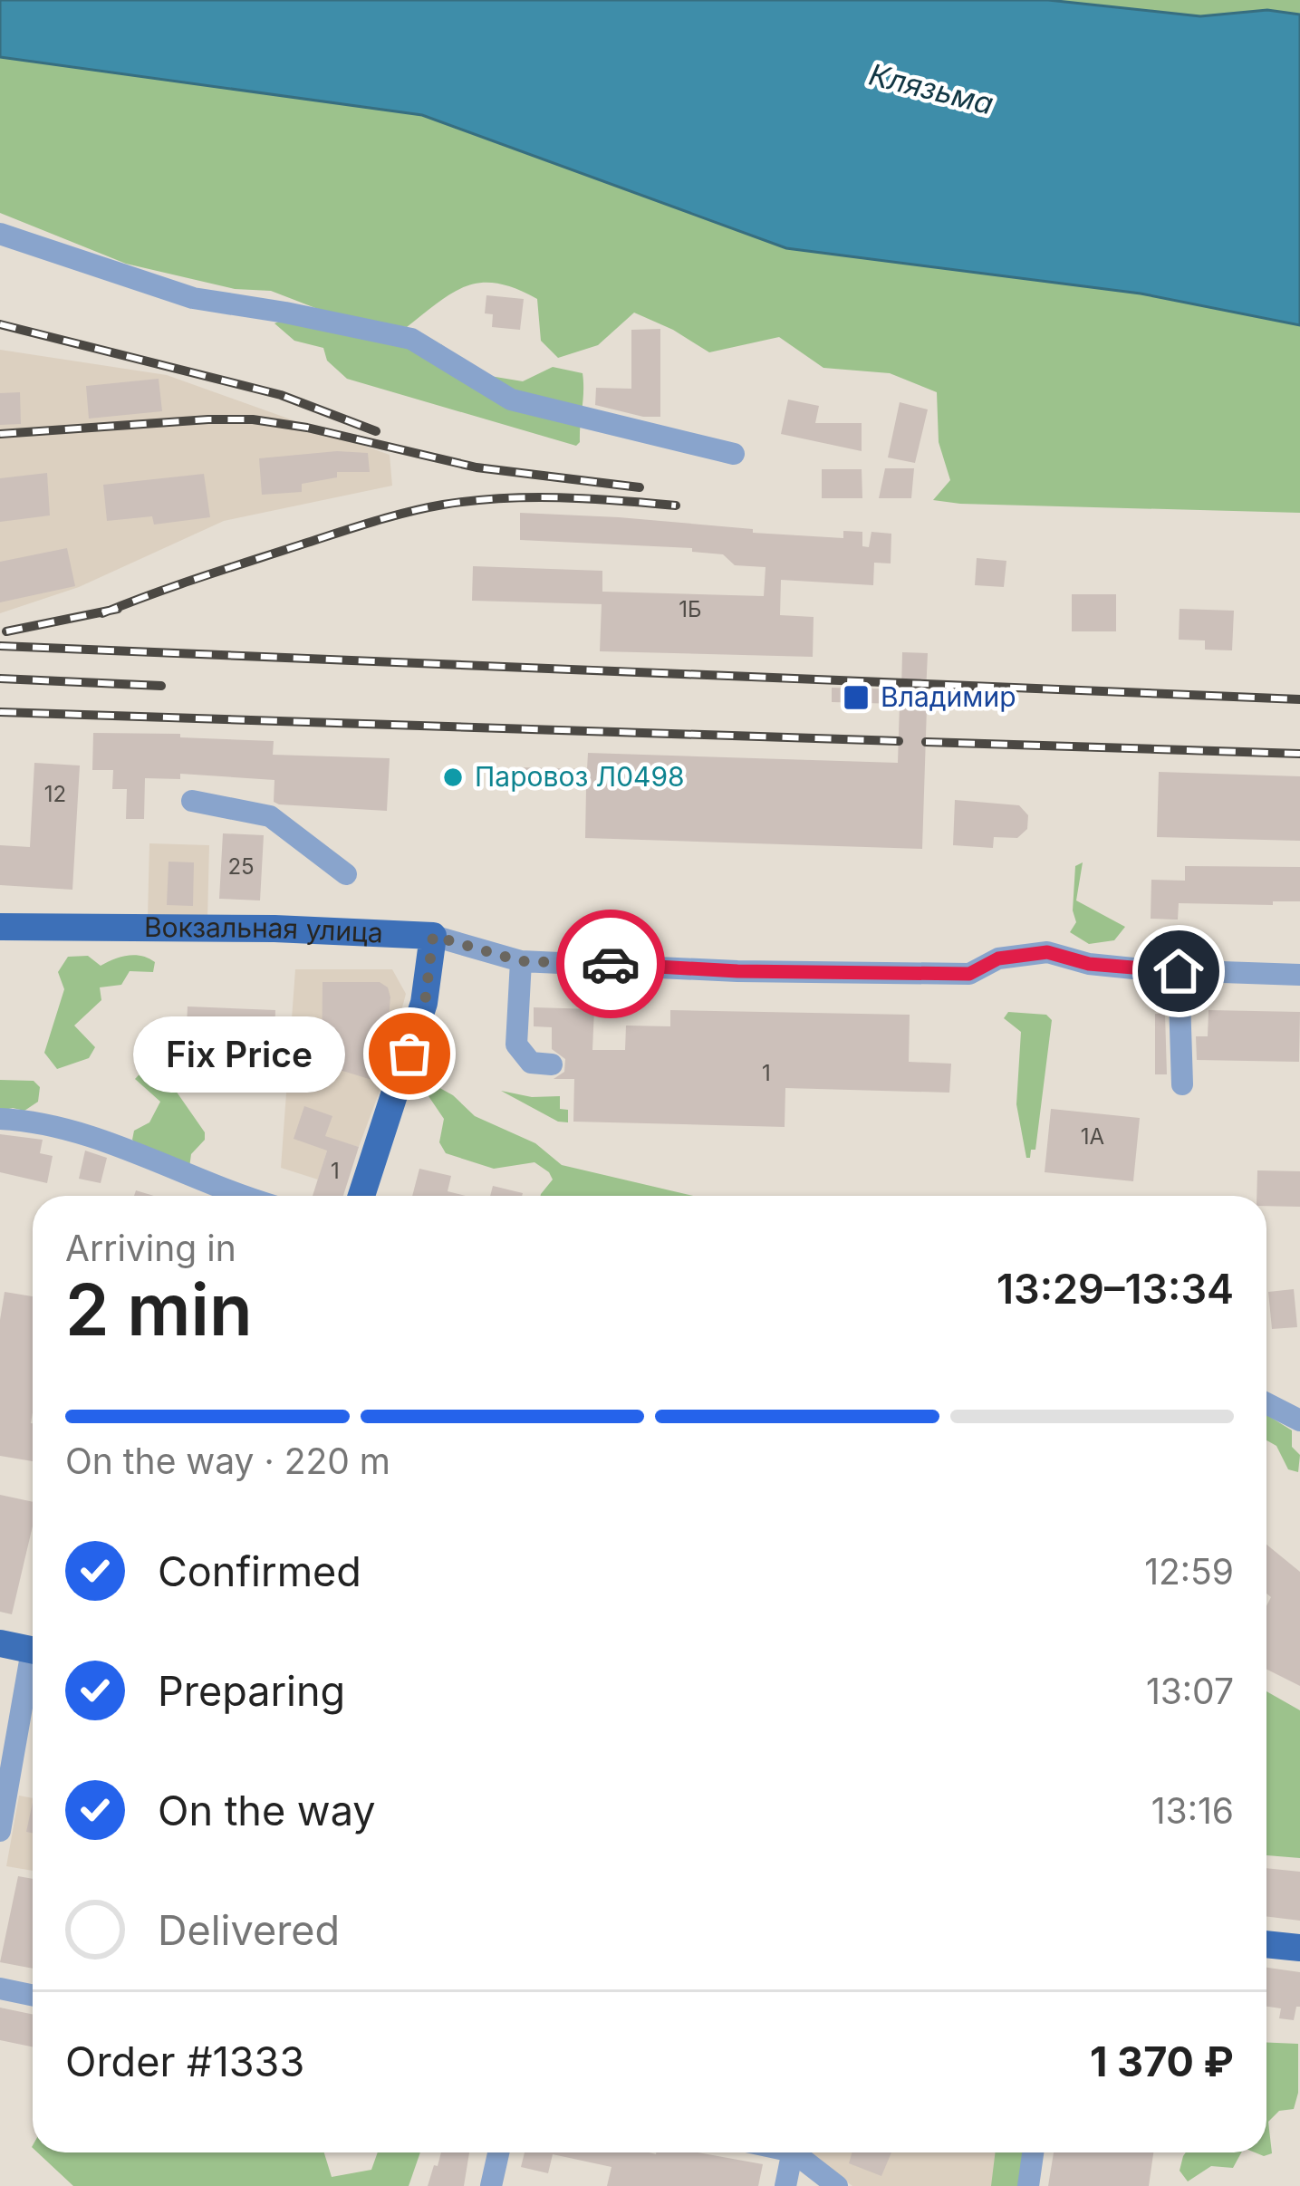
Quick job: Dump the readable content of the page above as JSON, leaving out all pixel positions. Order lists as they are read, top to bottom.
{
  "streets": {
    "main road": ["Вокзальная улица"]
  },
  "water": ["Клязьма"],
  "places": {
    "transit": ["Владимир"],
    "other": ["Паровоз Л0498", "Fix Price"]
  },
  "house_numbers": [
    "1Б",
    "12",
    "25",
    "1",
    "1А",
    "1"
  ],
  "page": {
    "bubble": "Fix Price",
    "heading": ["2 min", "Arriving in", "13:29–13:34"],
    "panel": ["Order #1333", "1 370 ₽"],
    "bar": "On the way · 220 m",
    "list": [
      ["Confirmed", "12:59"],
      ["Preparing", "13:07"],
      ["On the way", "13:16"],
      "Delivered"
    ]
  }
}
